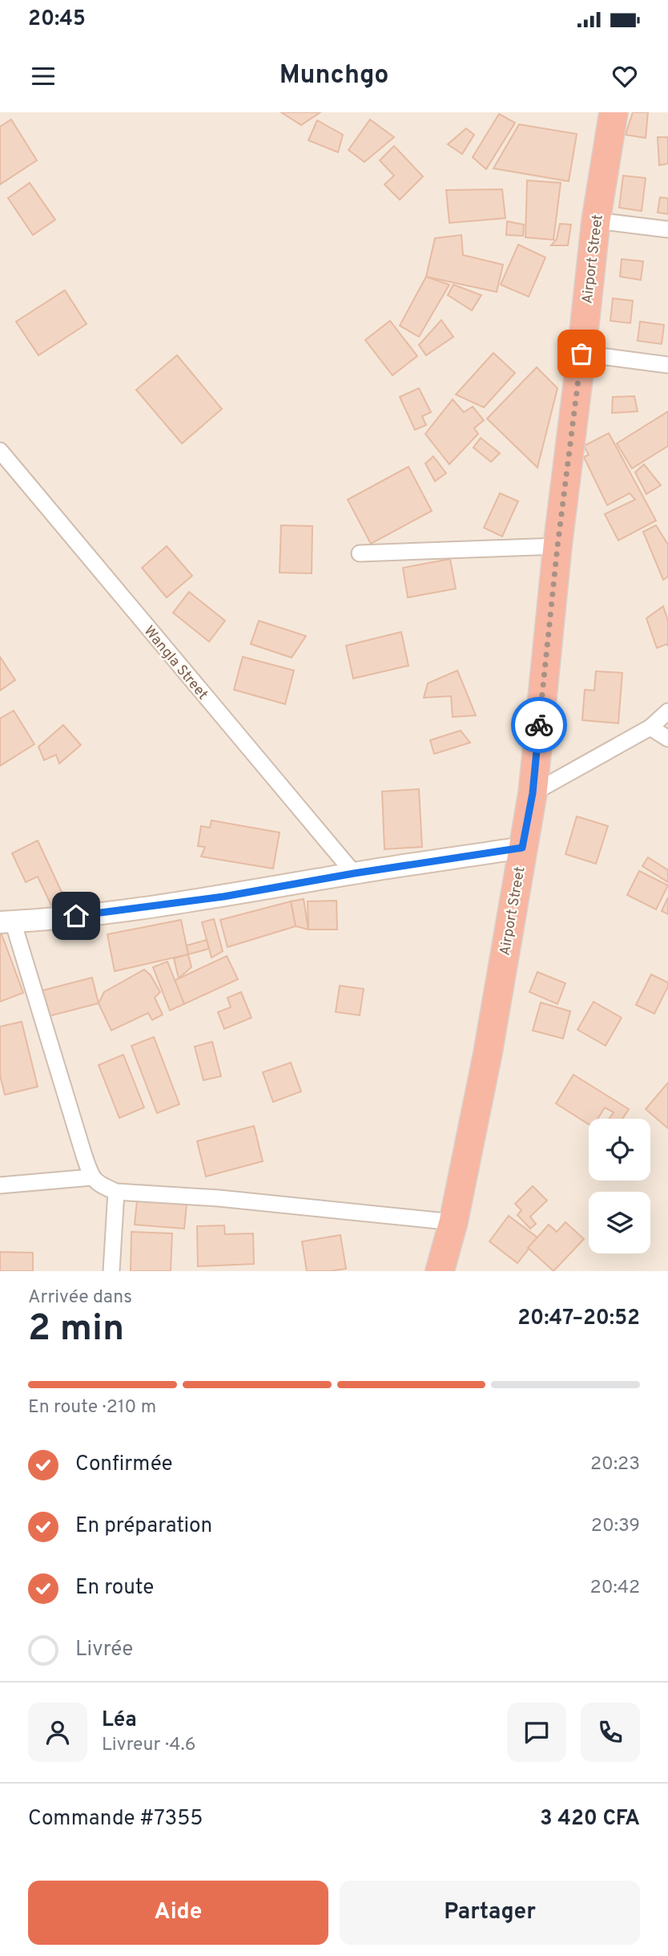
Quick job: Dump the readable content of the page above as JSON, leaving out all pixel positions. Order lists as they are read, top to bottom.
{
  "streets": {
    "highway": ["Airport Street"],
    "street": ["Wangla Street"]
  },
  "page": {
    "status": "20:45",
    "header": "Munchgo",
    "heading": ["2 min", "Arrivée dans", "20:47–20:52"],
    "panel": [
      "Léa",
      "Livreur · 4.6",
      "Commande #7355",
      "3 420 CFA"
    ],
    "bar": "En route · 210 m",
    "list": [
      ["Confirmée", "20:23"],
      ["En préparation", "20:39"],
      ["En route", "20:42"],
      "Livrée"
    ],
    "buttons": ["Aide", "Partager"]
  }
}
